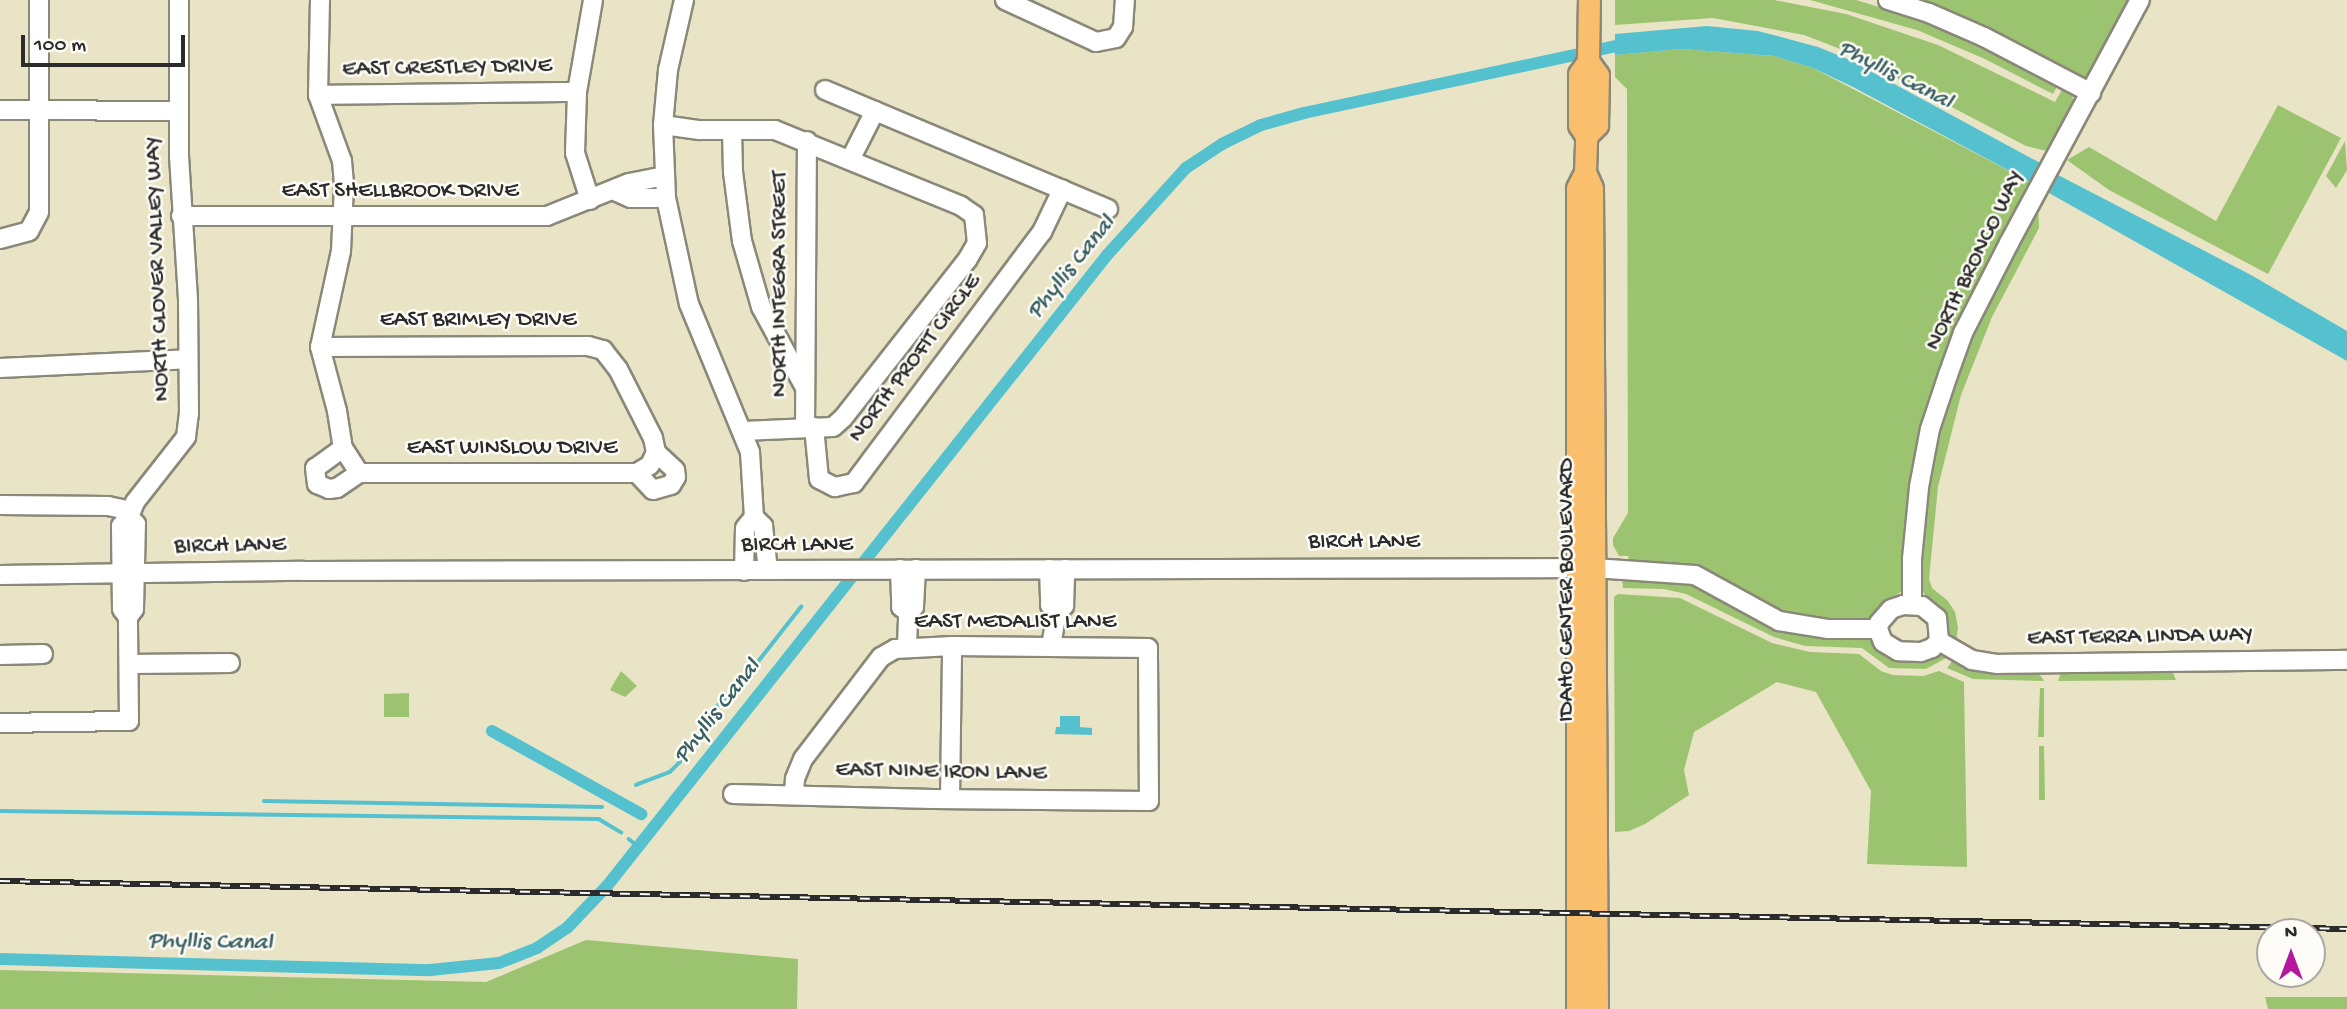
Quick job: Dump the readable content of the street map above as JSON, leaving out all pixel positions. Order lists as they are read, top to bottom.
{
  "streets": {
    "main road": ["IDAHO CENTER BOULEVARD"],
    "street": [
      "EAST CRESTLEY DRIVE",
      "EAST SHELLBROOK DRIVE",
      "NORTH BRONCO WAY",
      "NORTH CLOVER VALLEY WAY",
      "NORTH INTEGRA STREET",
      "EAST BRIMLEY DRIVE",
      "NORTH PROFIT CIRCLE",
      "EAST WINSLOW DRIVE",
      "BIRCH LANE",
      "EAST MEDALIST LANE",
      "EAST TERRA LINDA WAY",
      "EAST NINE IRON LANE"
    ]
  },
  "crossings": [
    ["EAST SHELLBROOK DRIVE", "NORTH CLOVER VALLEY WAY"],
    ["NORTH BRONCO WAY", "EAST TERRA LINDA WAY"],
    ["NORTH INTEGRA STREET", "NORTH PROFIT CIRCLE"],
    ["EAST BRIMLEY DRIVE", "EAST WINSLOW DRIVE"],
    ["BIRCH LANE", "IDAHO CENTER BOULEVARD"],
    ["EAST MEDALIST LANE", "EAST NINE IRON LANE"]
  ],
  "water": ["Phyllis Canal"],
  "scale_bar": "100 m",
  "north": "top"
}
